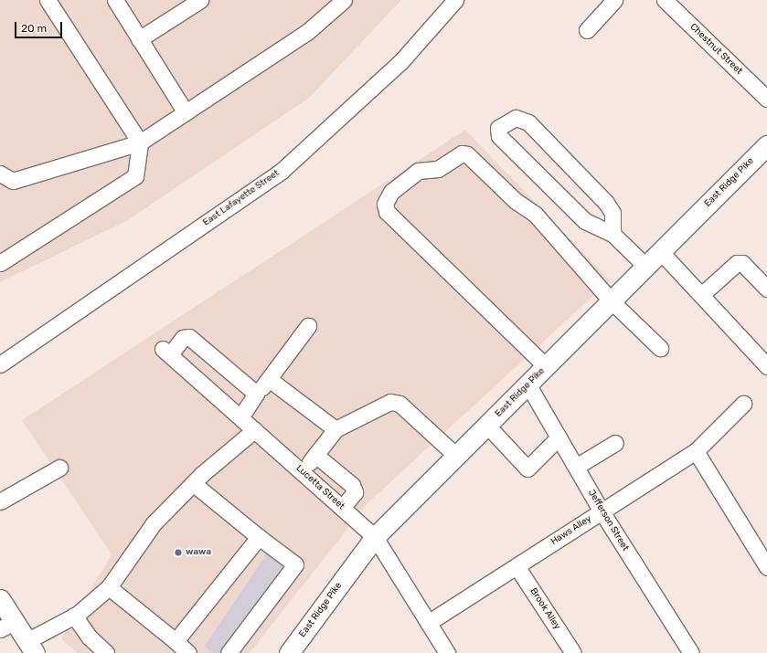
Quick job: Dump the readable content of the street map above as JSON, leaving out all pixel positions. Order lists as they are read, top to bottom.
{
  "streets": {
    "main road": ["East Ridge Pike"],
    "street": [
      "Chestnut Street",
      "East Lafayette Street",
      "Lucetta Street",
      "Jefferson Street",
      "Haws Alley",
      "Brook Alley"
    ]
  },
  "crossings": [
    ["East Ridge Pike", "Lucetta Street"],
    ["East Ridge Pike", "Jefferson Street"],
    ["Lucetta Street", "Haws Alley"],
    ["Jefferson Street", "Haws Alley"],
    ["Haws Alley", "Brook Alley"]
  ],
  "places": ["wawa"],
  "scale_bar": "20 m"
}
